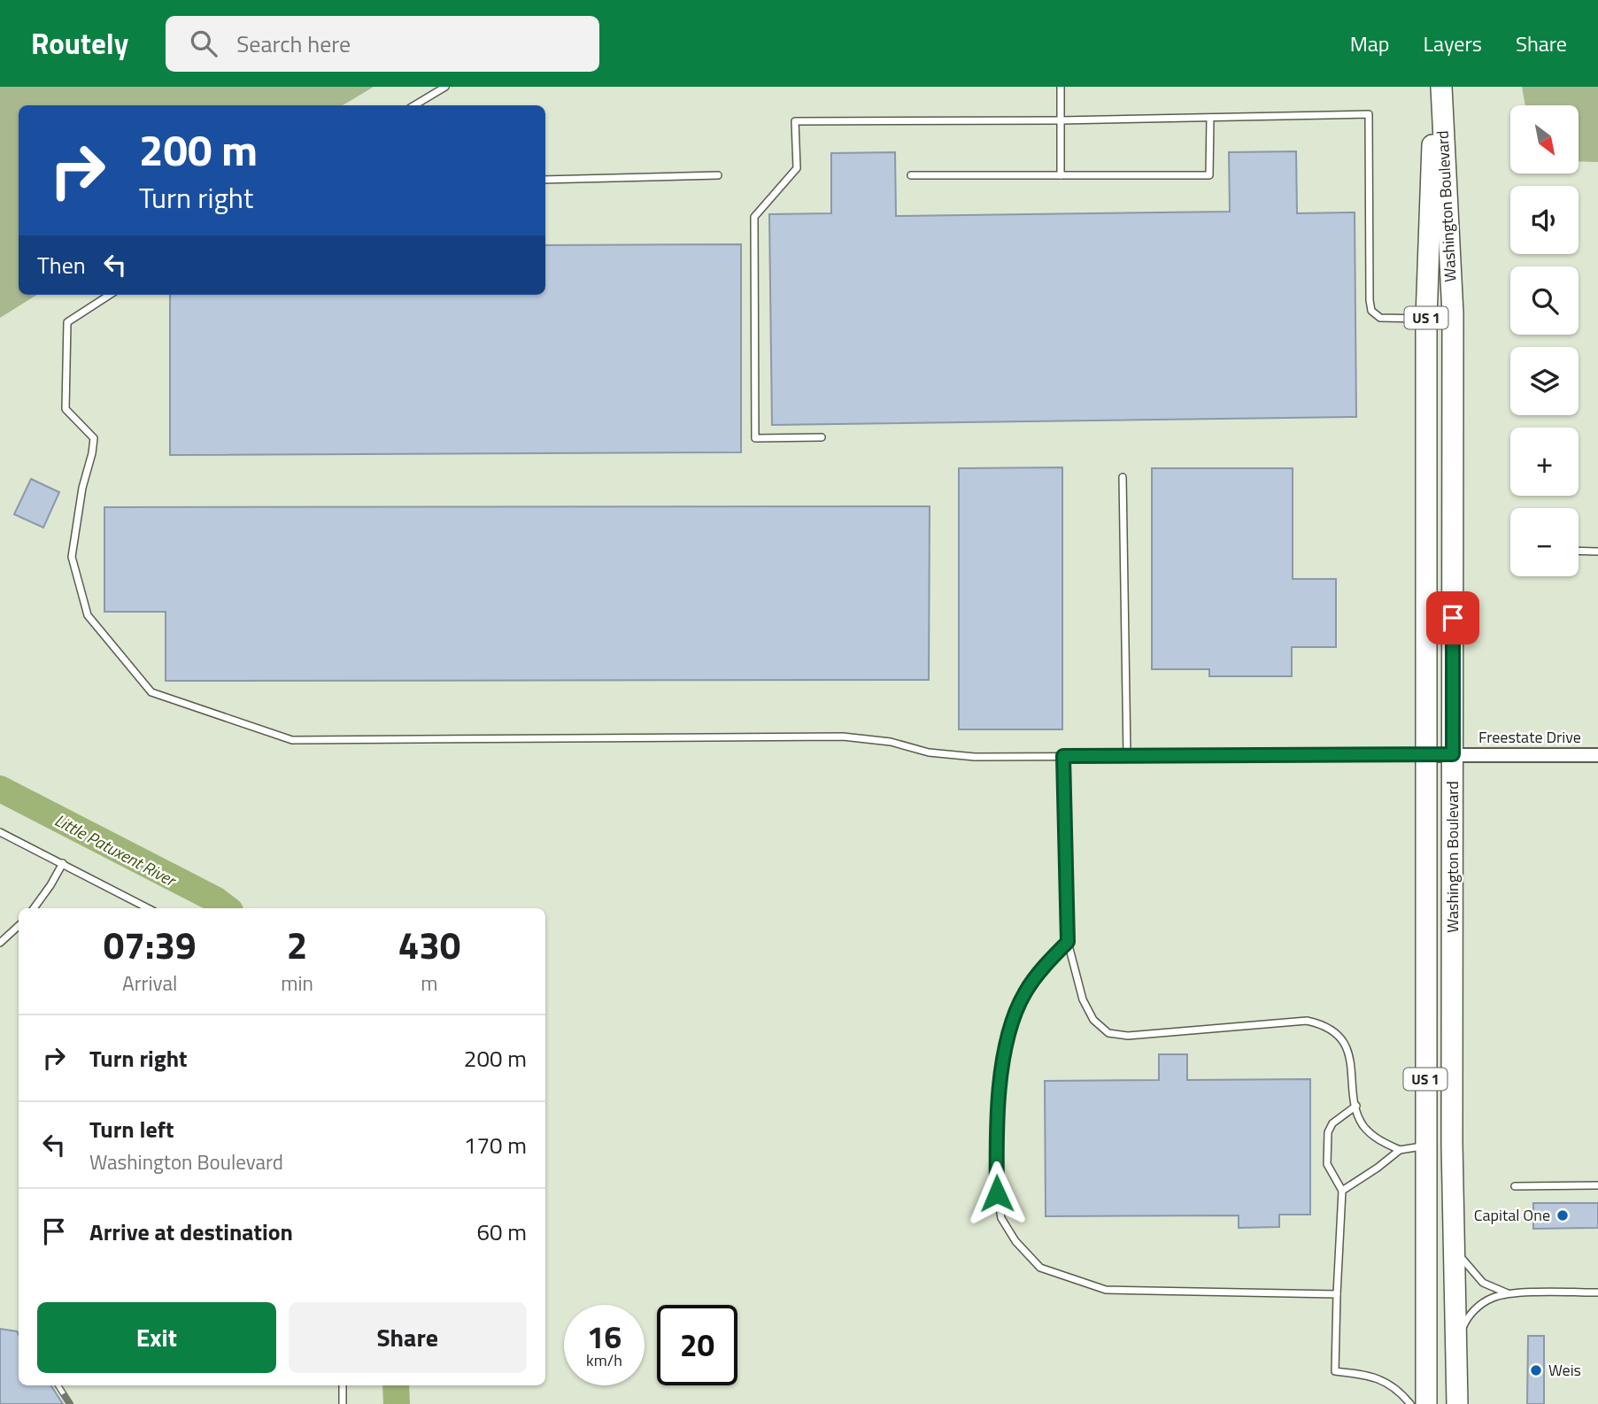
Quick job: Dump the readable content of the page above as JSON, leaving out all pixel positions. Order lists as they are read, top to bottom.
{
  "streets": {
    "main road": ["Washington Boulevard", "US 1"],
    "street": ["Freestate Drive"]
  },
  "crossings": [
    ["Washington Boulevard", "Freestate Drive"]
  ],
  "water": ["Little Patuxent River"],
  "places": ["Capital One", "Weis"],
  "north": "bottom right",
  "page": {
    "header": "Routely",
    "search": "Search here",
    "nav": ["Map", "Layers", "Share"],
    "map_buttons": ["+", "−"],
    "turn": ["200 m", "Turn right"],
    "then": "Then",
    "eta": [
      "07:39",
      "Arrival",
      "2",
      "min",
      "430",
      "m"
    ],
    "list": [
      {
        "name": "Turn right",
        "value": "200 m"
      },
      {
        "name": "Turn left",
        "note": "Washington Boulevard",
        "value": "170 m"
      },
      {
        "name": "Arrive at destination",
        "value": "60 m"
      }
    ],
    "buttons": ["Exit", "Share"],
    "speed": "16 km/h",
    "limit": "20"
  }
}
